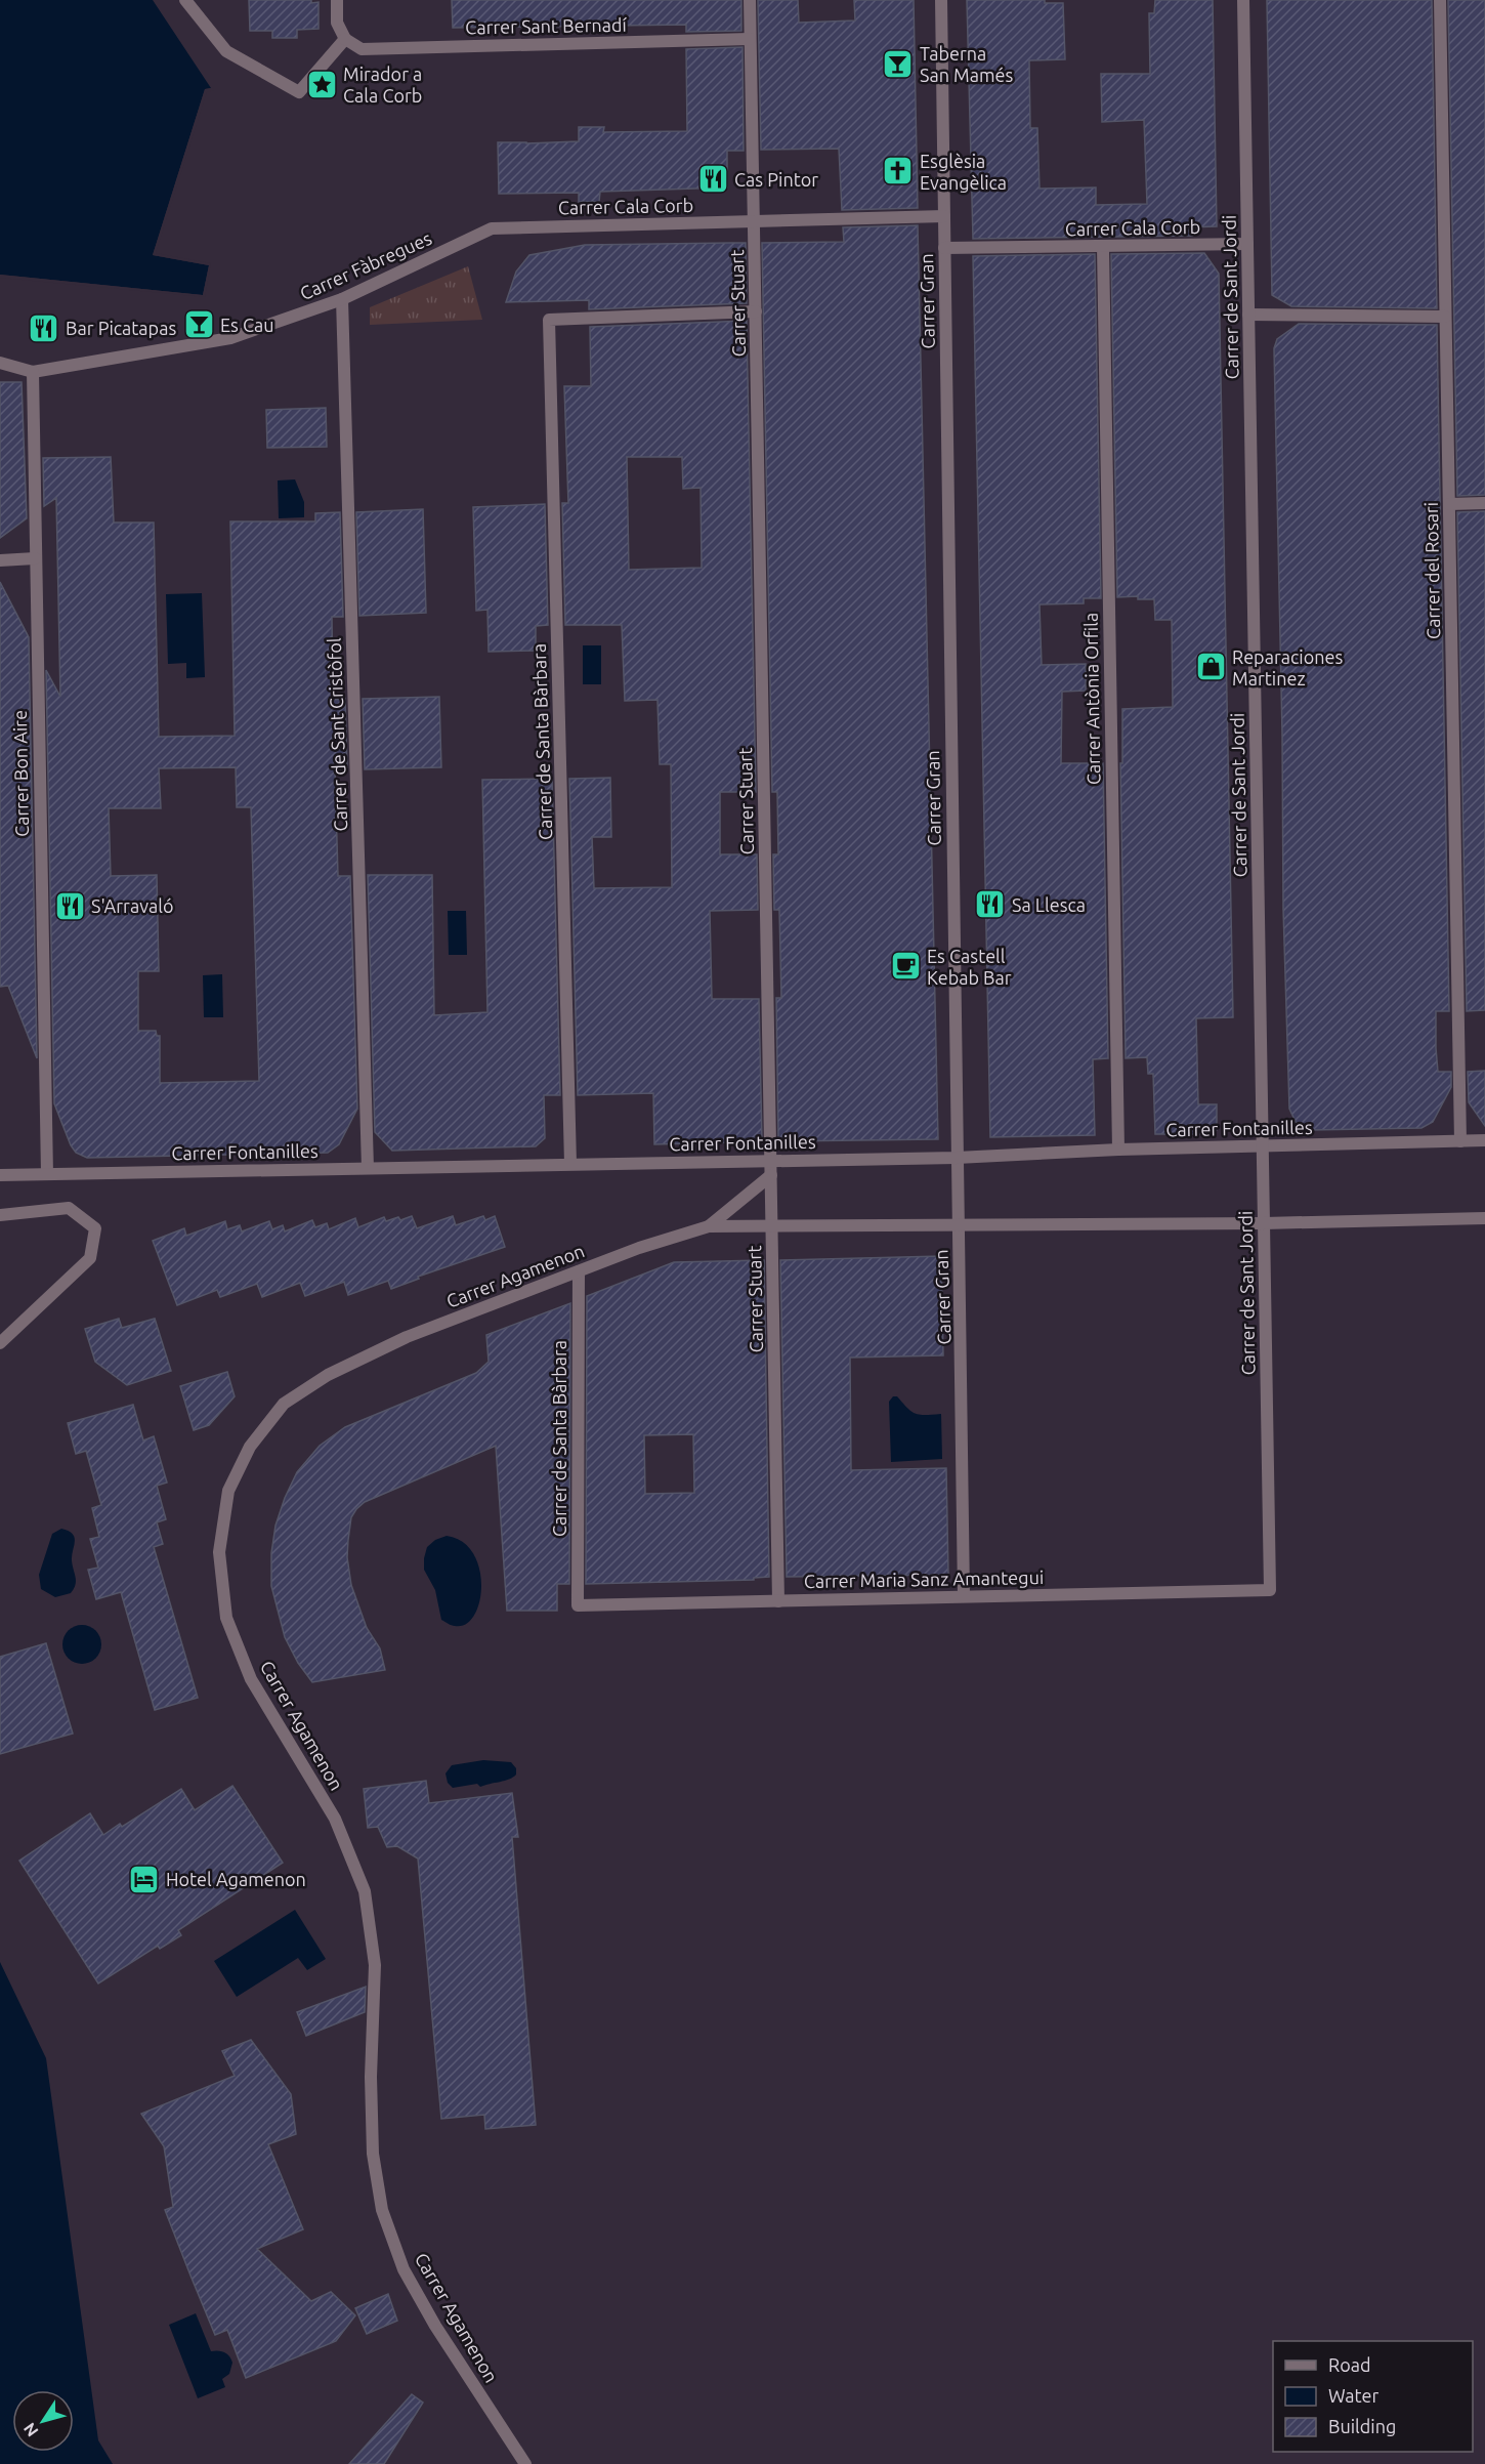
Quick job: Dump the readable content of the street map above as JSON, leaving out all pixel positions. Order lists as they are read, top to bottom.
{
  "streets": {
    "street": [
      "Carrer Sant Bernadí",
      "Carrer Cala Corb",
      "Carrer Fàbregues",
      "Carrer de Sant Jordi",
      "Carrer Gran",
      "Carrer Stuart",
      "Carrer del Rosari",
      "Carrer Antònia Orfila",
      "Carrer de Sant Cristòfol",
      "Carrer de Santa Bàrbara",
      "Carrer Bon Aire",
      "Carrer Fontanilles",
      "Carrer Agamenon",
      "Carrer Maria Sanz Amantegui"
    ]
  },
  "crossings": [
    ["Carrer Sant Bernadí", "Carrer Stuart"],
    ["Carrer Cala Corb", "Carrer Fàbregues"],
    ["Carrer Cala Corb", "Carrer de Sant Jordi"],
    ["Carrer Cala Corb", "Carrer Gran"],
    ["Carrer Cala Corb", "Carrer Stuart"],
    ["Carrer Cala Corb", "Carrer Antònia Orfila"],
    ["Carrer Fàbregues", "Carrer de Sant Cristòfol"],
    ["Carrer Fàbregues", "Carrer Bon Aire"],
    ["Carrer de Sant Jordi", "Carrer Fontanilles"],
    ["Carrer de Sant Jordi", "Carrer Maria Sanz Amantegui"],
    ["Carrer Gran", "Carrer Fontanilles"],
    ["Carrer Gran", "Carrer Maria Sanz Amantegui"],
    ["Carrer Stuart", "Carrer de Santa Bàrbara"],
    ["Carrer Stuart", "Carrer Fontanilles"],
    ["Carrer Stuart", "Carrer Agamenon"],
    ["Carrer Stuart", "Carrer Maria Sanz Amantegui"],
    ["Carrer del Rosari", "Carrer Fontanilles"],
    ["Carrer Antònia Orfila", "Carrer Fontanilles"],
    ["Carrer de Sant Cristòfol", "Carrer Fontanilles"],
    ["Carrer de Santa Bàrbara", "Carrer Fontanilles"],
    ["Carrer de Santa Bàrbara", "Carrer Agamenon"],
    ["Carrer de Santa Bàrbara", "Carrer Maria Sanz Amantegui"],
    ["Carrer Bon Aire", "Carrer Fontanilles"]
  ],
  "places": {
    "bar": ["Taberna San Mamés", "Es Cau"],
    "place": ["Mirador a Cala Corb"],
    "church": ["Esglèsia Evangèlica"],
    "restaurant": [
      "Cas Pintor",
      "Bar Picatapas",
      "Sa Llesca",
      "S'Arravaló"
    ],
    "shop": ["Reparaciones Martinez"],
    "cafe": ["Es Castell Kebab Bar"],
    "hotel": ["Hotel Agamenon"]
  },
  "legend": ["Road", "Water", "Building"],
  "north": "bottom left"
}
